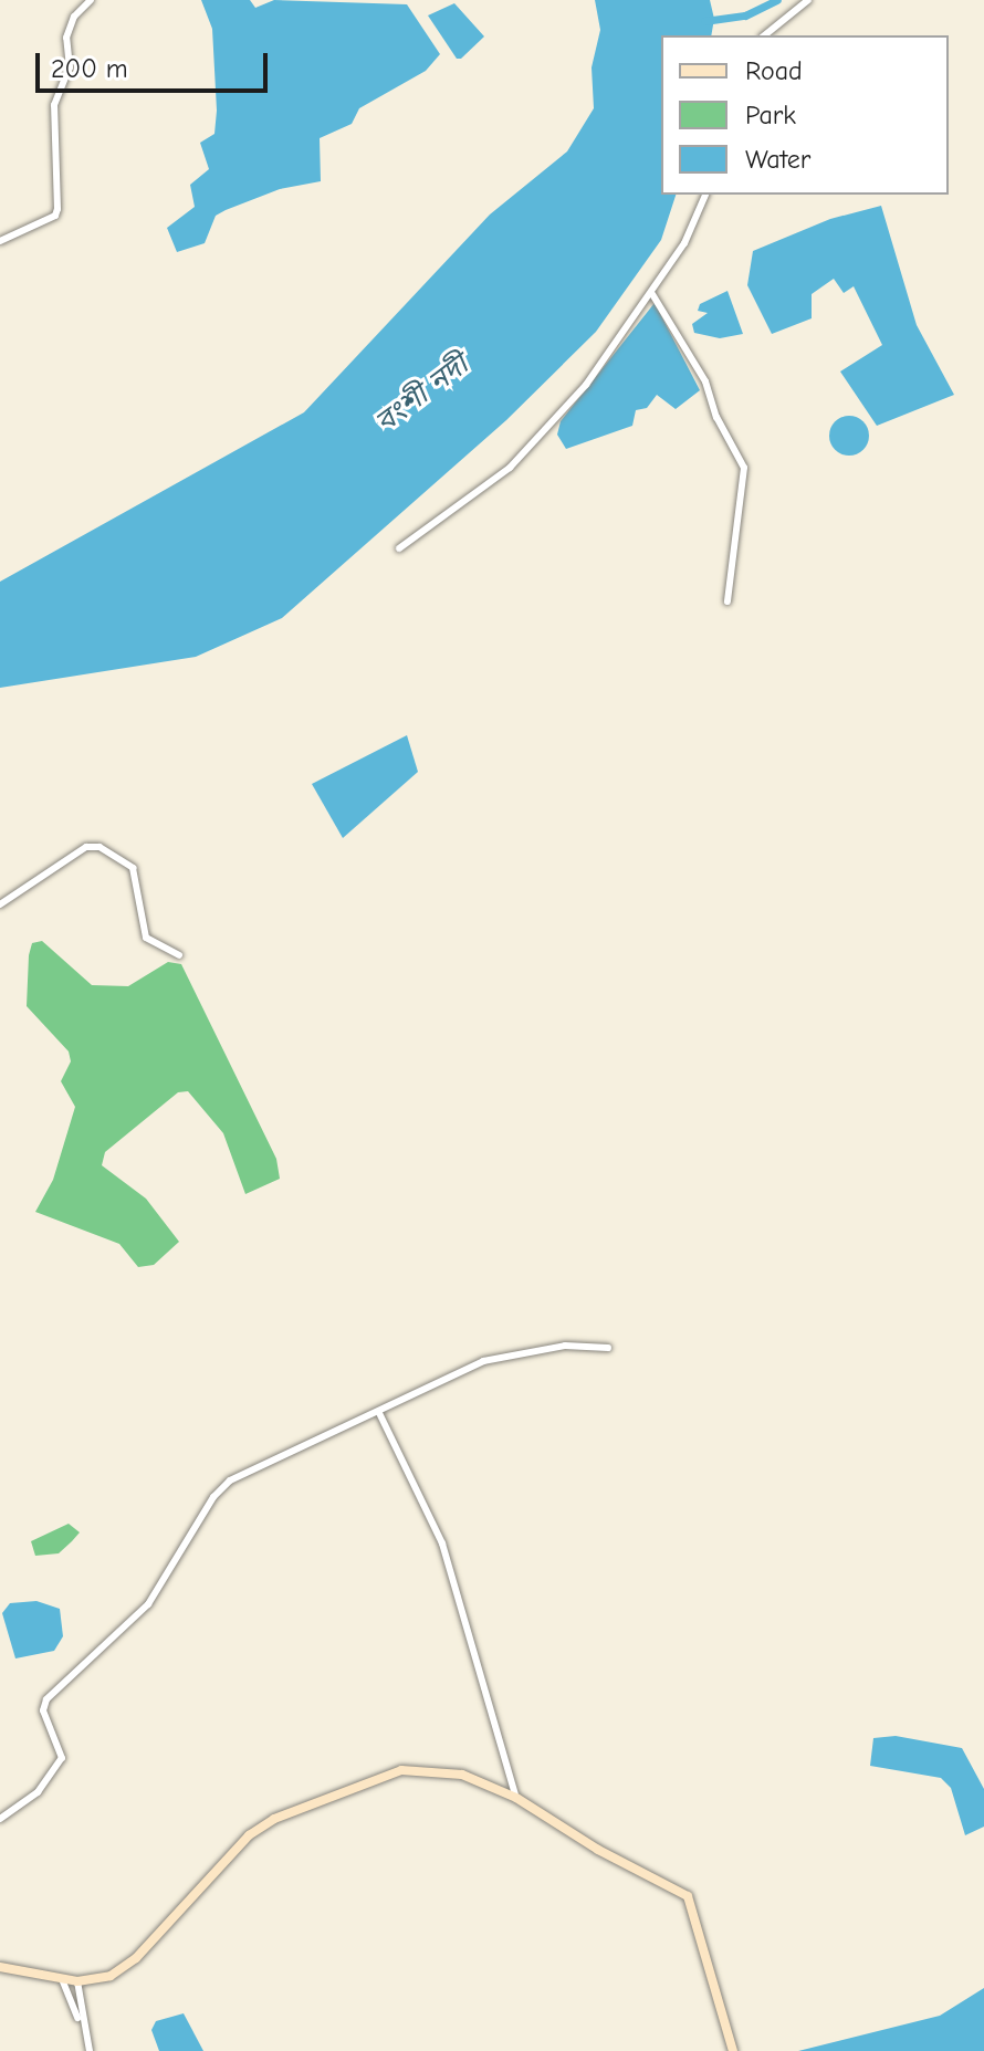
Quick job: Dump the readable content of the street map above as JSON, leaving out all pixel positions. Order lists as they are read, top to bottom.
{
  "water": ["বংশী নদী"],
  "legend": ["Road", "Park", "Water"],
  "scale_bar": "200 m"
}
